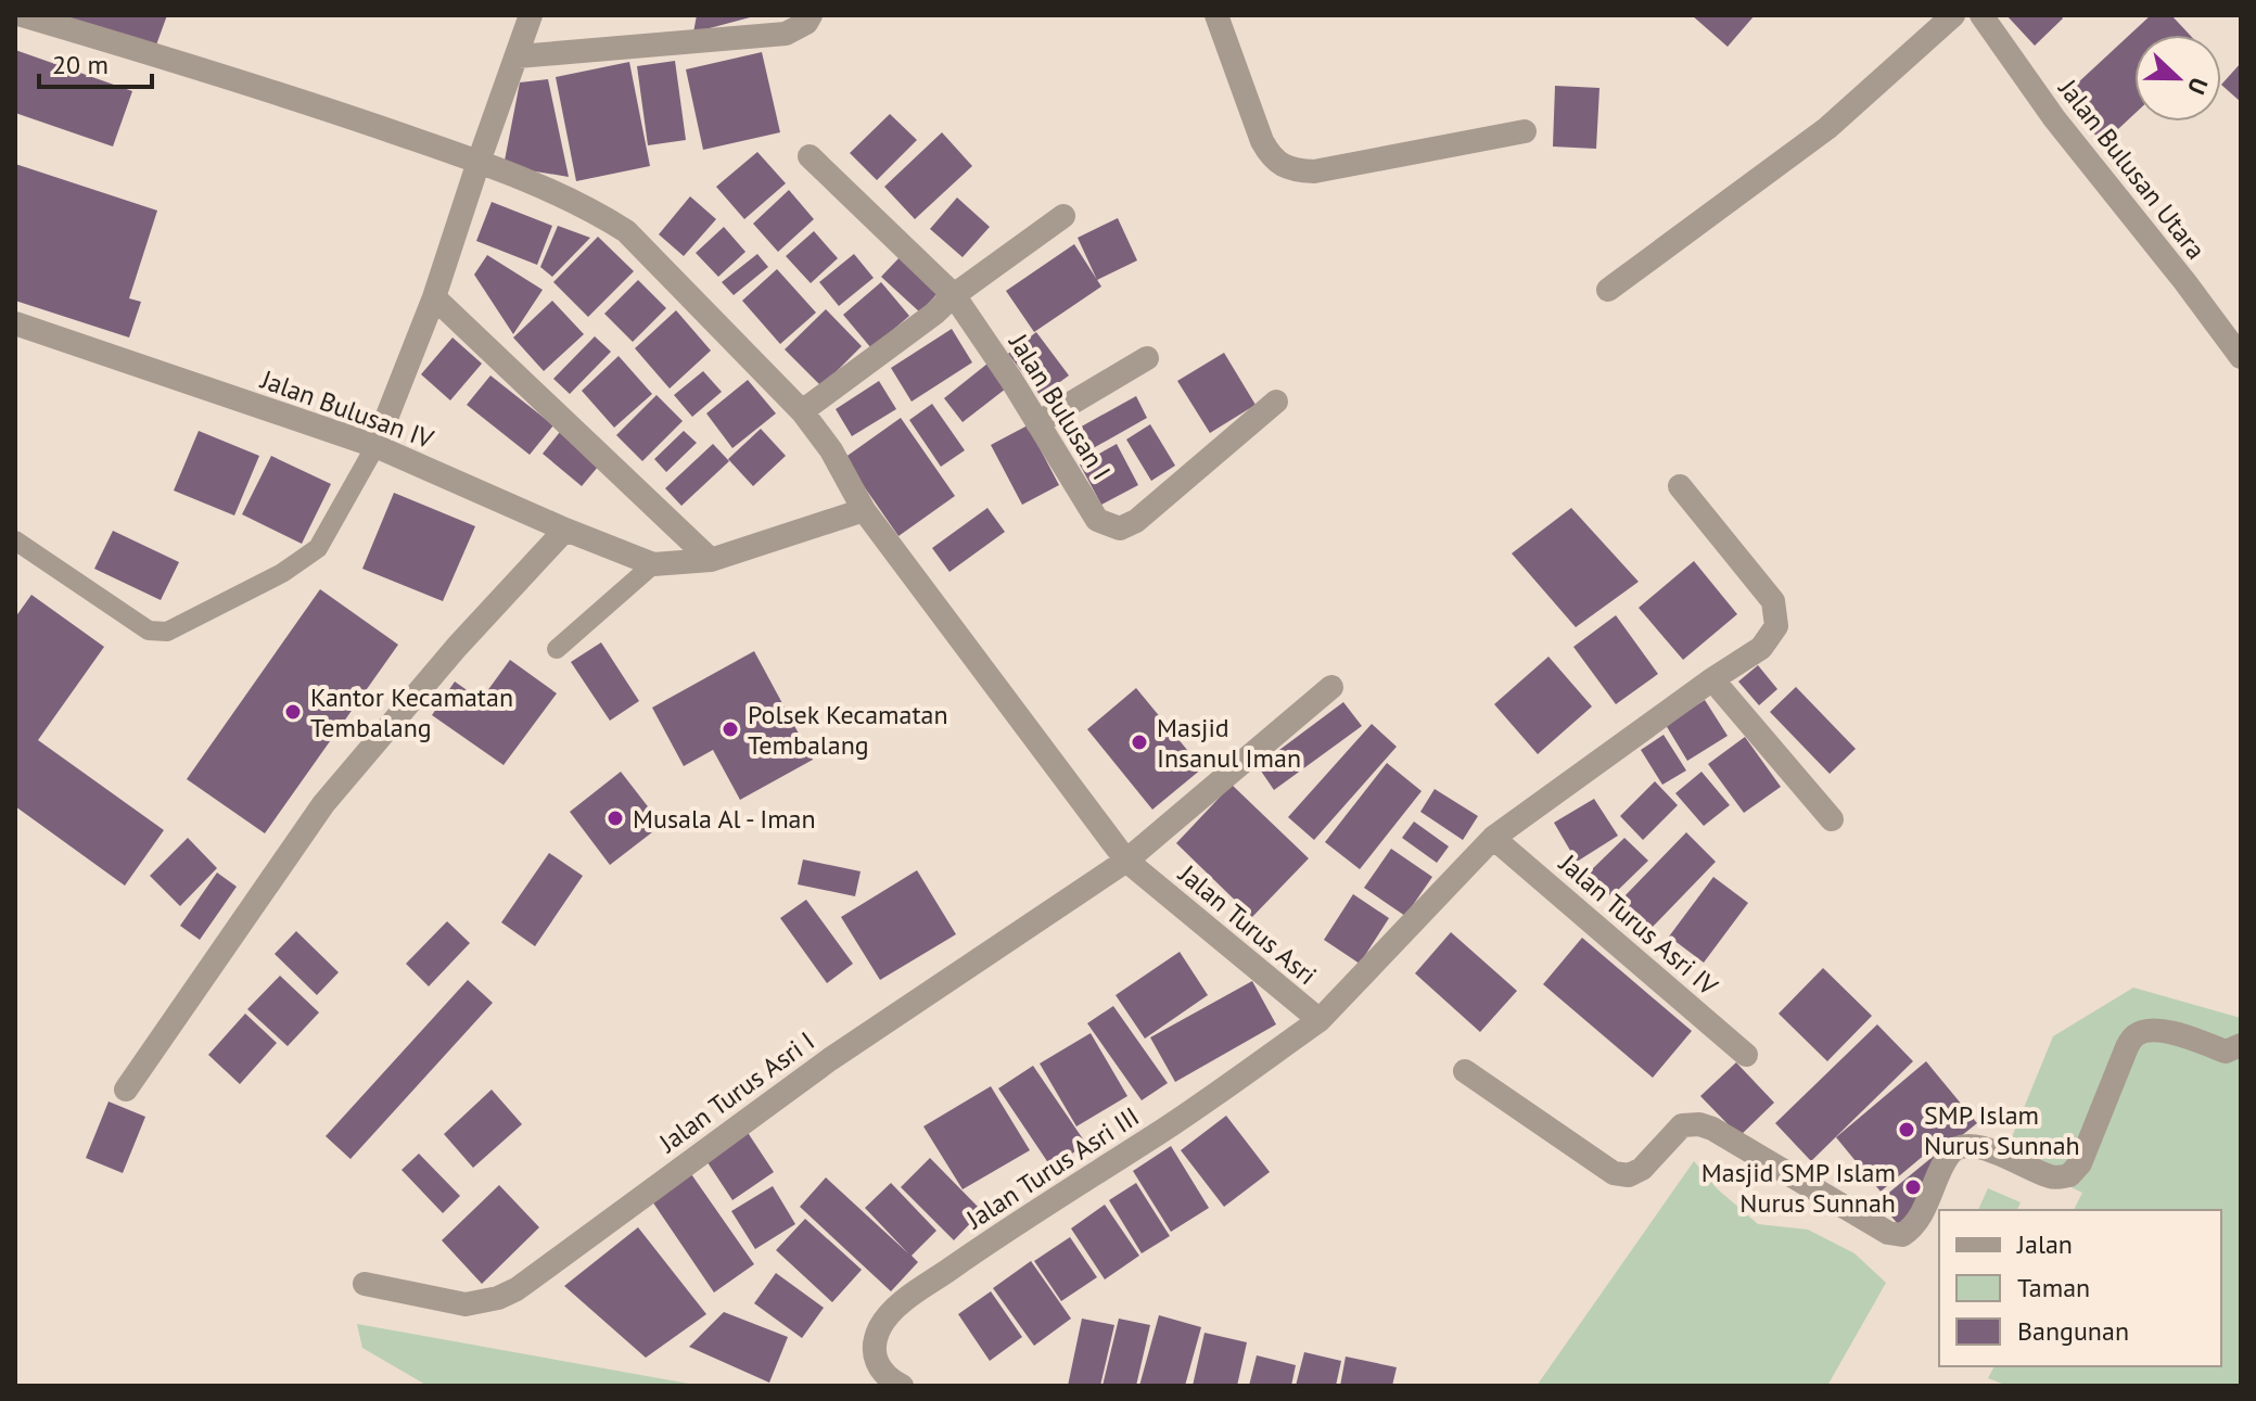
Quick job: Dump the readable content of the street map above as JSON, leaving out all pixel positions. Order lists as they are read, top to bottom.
{
  "streets": {
    "street": [
      "Jalan Bulusan Utara",
      "Jalan Bulusan I",
      "Jalan Bulusan IV",
      "Jalan Turus Asri",
      "Jalan Turus Asri IV",
      "Jalan Turus Asri I",
      "Jalan Turus Asri III"
    ]
  },
  "crossings": [
    ["Jalan Turus Asri", "Jalan Turus Asri IV"],
    ["Jalan Turus Asri", "Jalan Turus Asri I"],
    ["Jalan Turus Asri", "Jalan Turus Asri III"]
  ],
  "places": [
    "Kantor Kecamatan Tembalang",
    "Polsek Kecamatan Tembalang",
    "Masjid Insanul Iman",
    "Musala Al - Iman",
    "SMP Islam Nurus Sunnah",
    "Masjid SMP Islam Nurus Sunnah"
  ],
  "legend": ["Jalan", "Taman", "Bangunan"],
  "scale_bar": "20 m",
  "north": "right"
}
